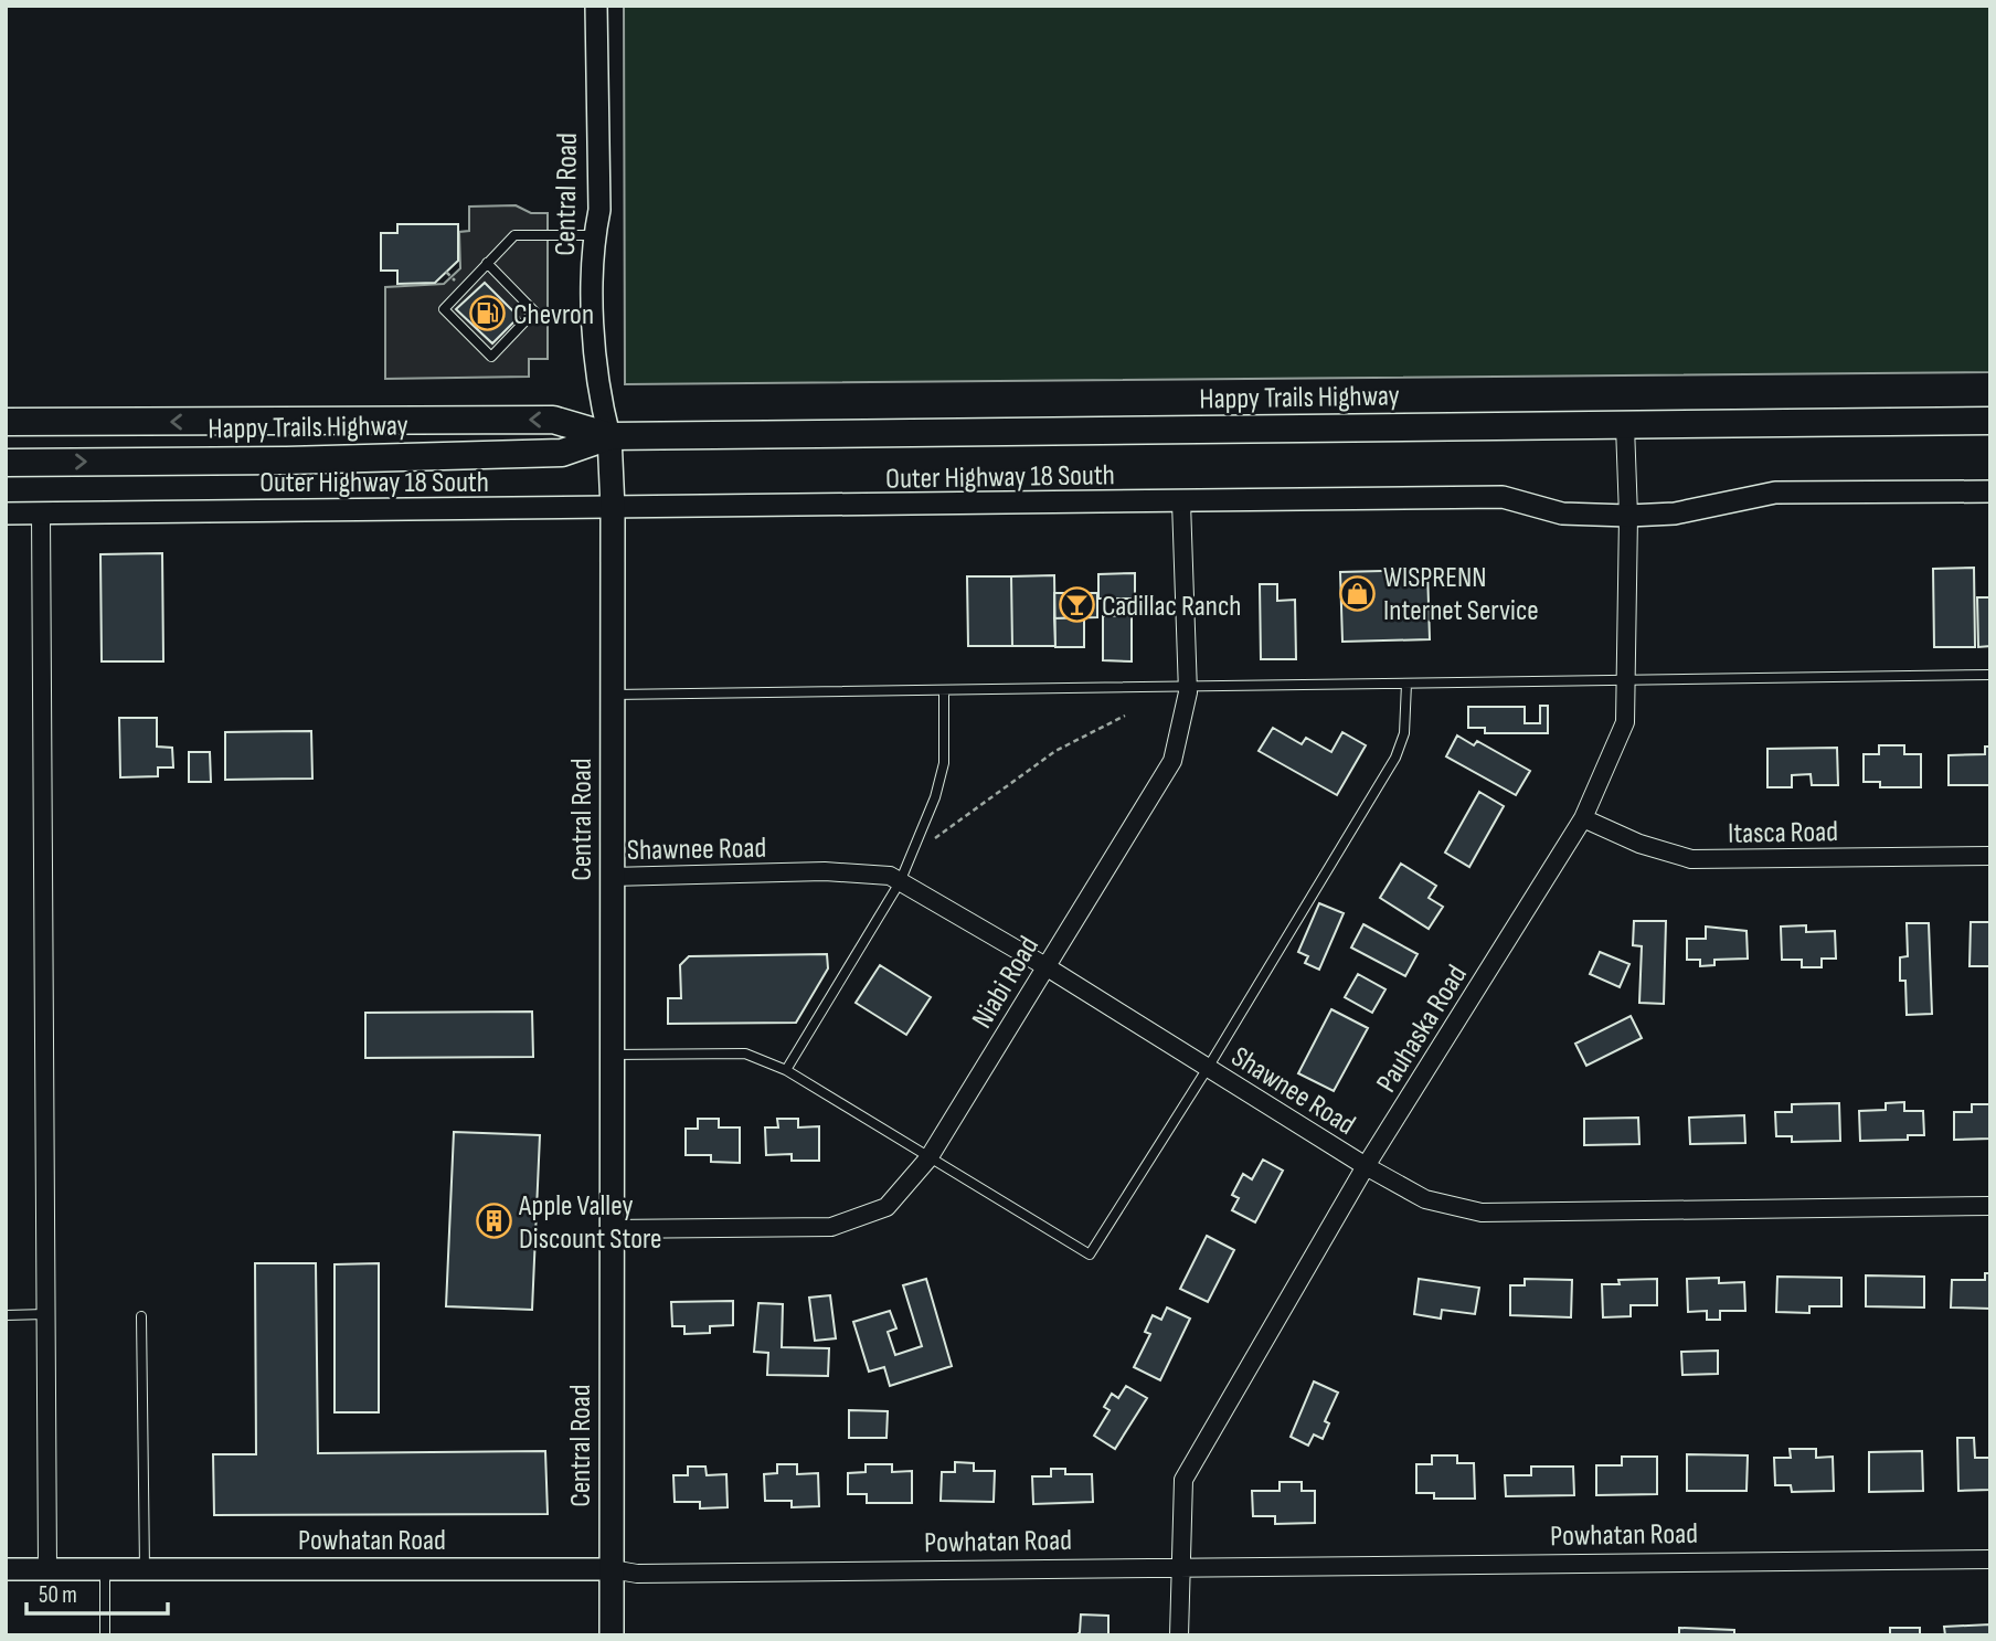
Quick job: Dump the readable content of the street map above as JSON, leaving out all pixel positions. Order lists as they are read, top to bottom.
{
  "streets": {
    "main road": ["Central Road", "Happy Trails Highway"],
    "street": [
      "Outer Highway 18 South",
      "Itasca Road",
      "Shawnee Road",
      "Niabi Road",
      "Pauhaska Road",
      "Powhatan Road"
    ]
  },
  "crossings": [
    ["Central Road", "Happy Trails Highway"],
    ["Central Road", "Outer Highway 18 South"],
    ["Central Road", "Shawnee Road"],
    ["Central Road", "Niabi Road"],
    ["Central Road", "Powhatan Road"],
    ["Happy Trails Highway", "Pauhaska Road"],
    ["Outer Highway 18 South", "Niabi Road"],
    ["Outer Highway 18 South", "Pauhaska Road"],
    ["Itasca Road", "Pauhaska Road"],
    ["Shawnee Road", "Niabi Road"],
    ["Shawnee Road", "Pauhaska Road"],
    ["Pauhaska Road", "Powhatan Road"]
  ],
  "places": {
    "fuel station": ["Chevron"],
    "shop": ["WISPRENN Internet Service"],
    "bar": ["Cadillac Ranch"],
    "building": ["Apple Valley Discount Store"]
  },
  "scale_bar": "50 m"
}
